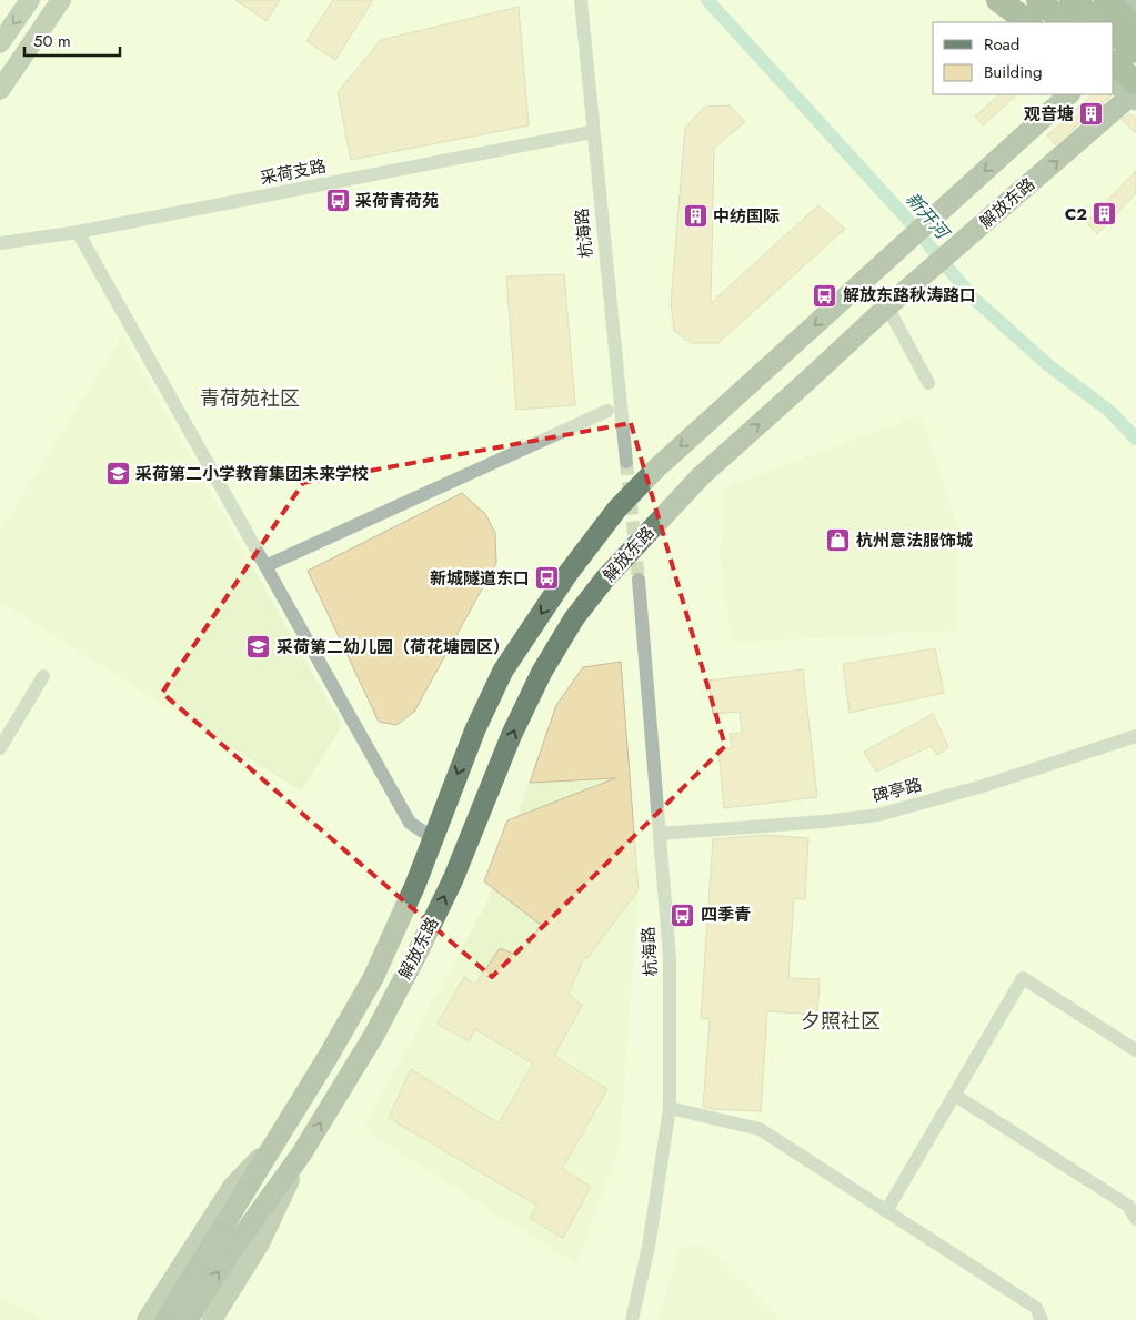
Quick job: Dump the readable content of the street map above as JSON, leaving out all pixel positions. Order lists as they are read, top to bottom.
{
  "streets": {
    "main road": ["解放东路"],
    "street": ["采荷支路", "杭海路", "碑亭路"]
  },
  "crossings": [
    ["采荷支路", "杭海路"],
    ["杭海路", "碑亭路"]
  ],
  "districts": ["青荷苑社区", "夕照社区"],
  "water": ["新开河"],
  "places": {
    "building": ["观音塘", "C2", "中纺国际"],
    "bus stop": [
      "采荷青荷苑",
      "解放东路秋涛路口",
      "新城隧道东口",
      "四季青"
    ],
    "school or university": ["采荷第二小学教育集团未来学校", "采荷第二幼儿园（荷花塘园区）"],
    "shop": ["杭州意法服饰城"]
  },
  "legend": ["Road", "Building"],
  "scale_bar": "50 m"
}
